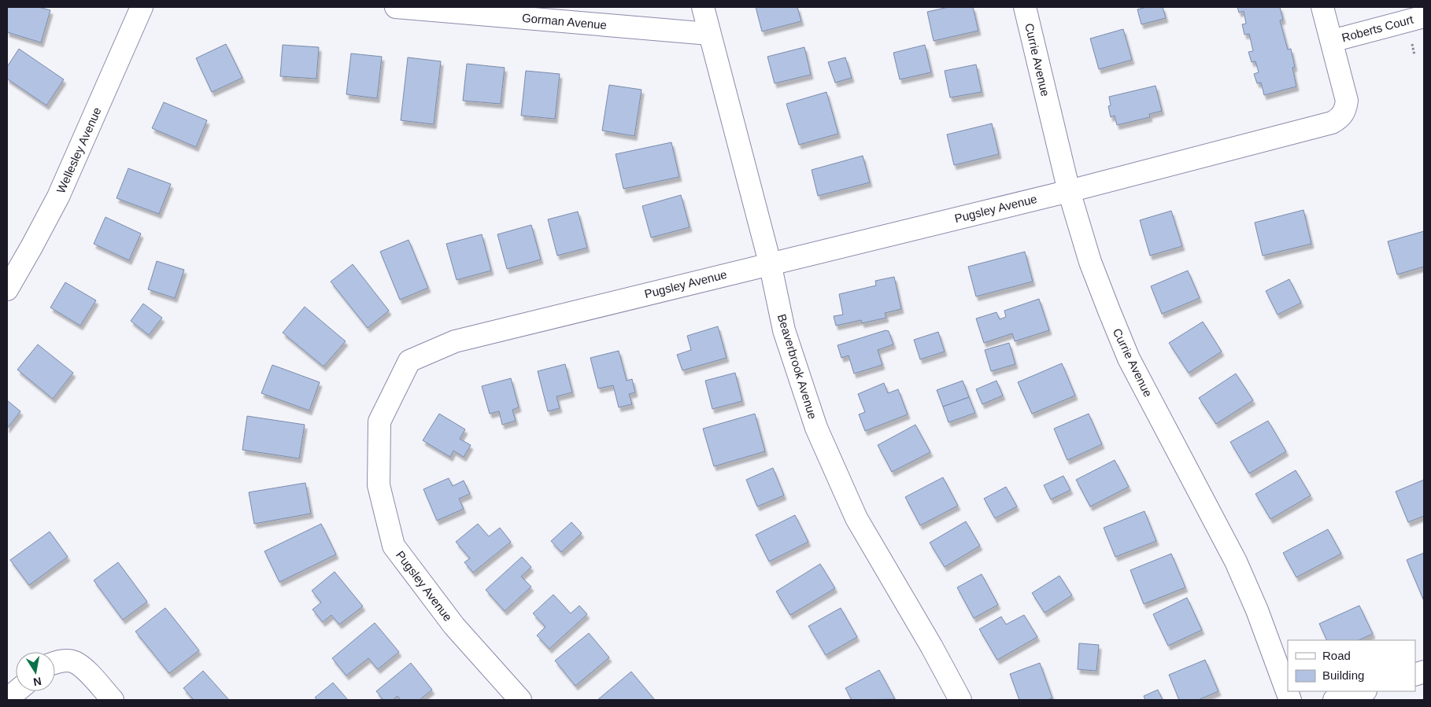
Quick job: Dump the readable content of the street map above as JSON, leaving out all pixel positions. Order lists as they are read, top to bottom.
{
  "streets": {
    "street": [
      "Gorman Avenue",
      "Roberts Court",
      "Currie Avenue",
      "Wellesley Avenue",
      "Pugsley Avenue",
      "Beaverbrook Avenue"
    ]
  },
  "crossings": [
    ["Gorman Avenue", "Beaverbrook Avenue"],
    ["Roberts Court", "Pugsley Avenue"],
    ["Currie Avenue", "Pugsley Avenue"],
    ["Pugsley Avenue", "Beaverbrook Avenue"]
  ],
  "legend": ["Road", "Building"],
  "north": "bottom"
}
